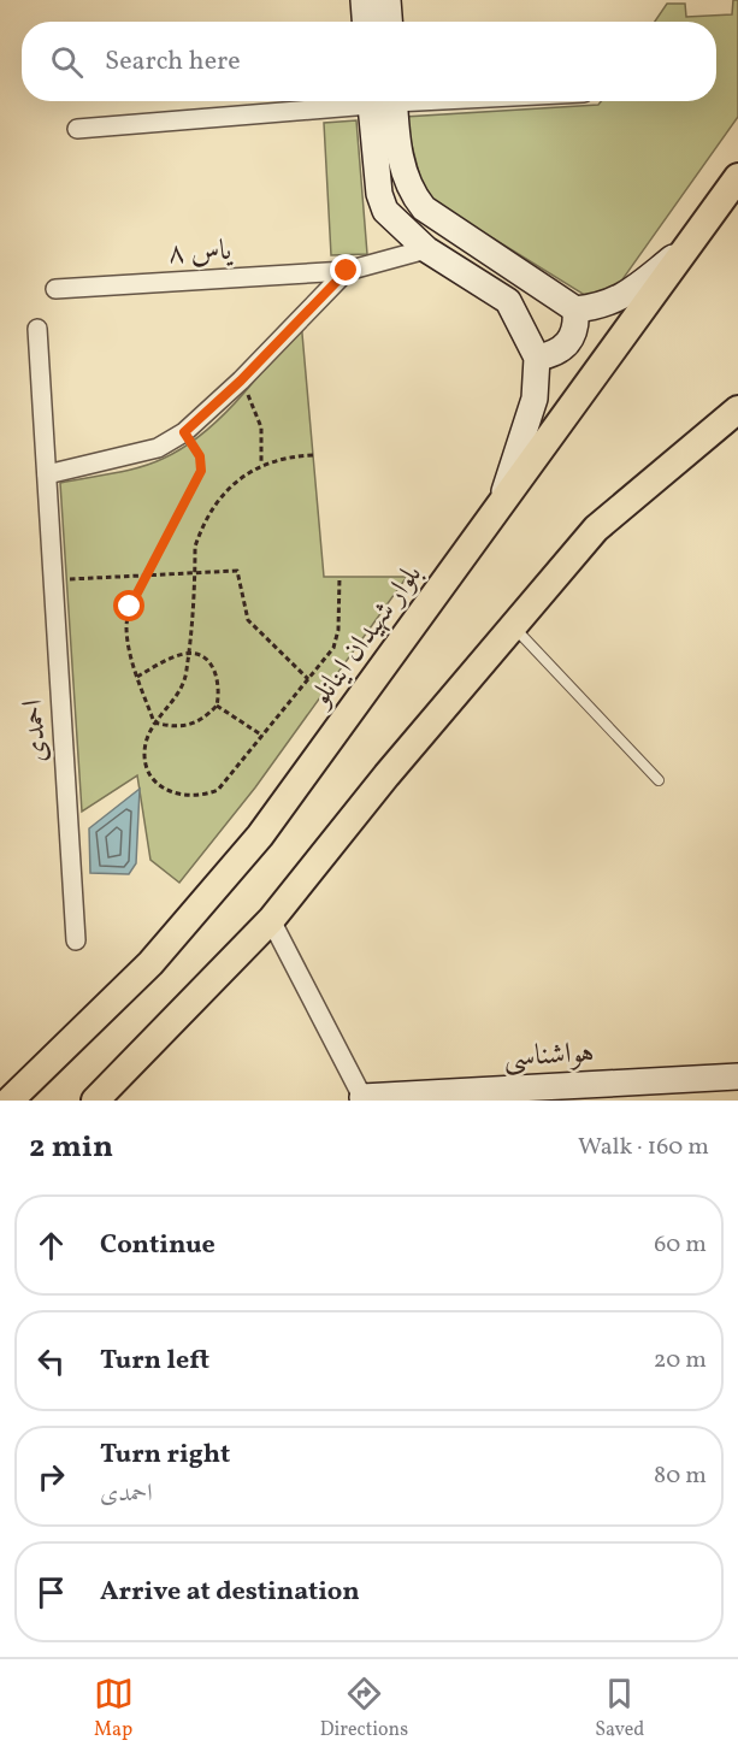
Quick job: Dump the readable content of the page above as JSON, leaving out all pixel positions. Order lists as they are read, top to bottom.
{
  "streets": {
    "main road": ["بلوار شهیدان اینانلو"],
    "street": ["یاس ۸", "احمدی", "هواشناسی"]
  },
  "page": {
    "search": "Search here",
    "heading": ["2 min", "Walk · 160 m"],
    "list": [
      ["Continue", "60 m"],
      ["Turn left", "20 m"],
      ["Turn right", "احمدی", "80 m"],
      "Arrive at destination"
    ],
    "nav": ["Map", "Directions", "Saved"]
  }
}
